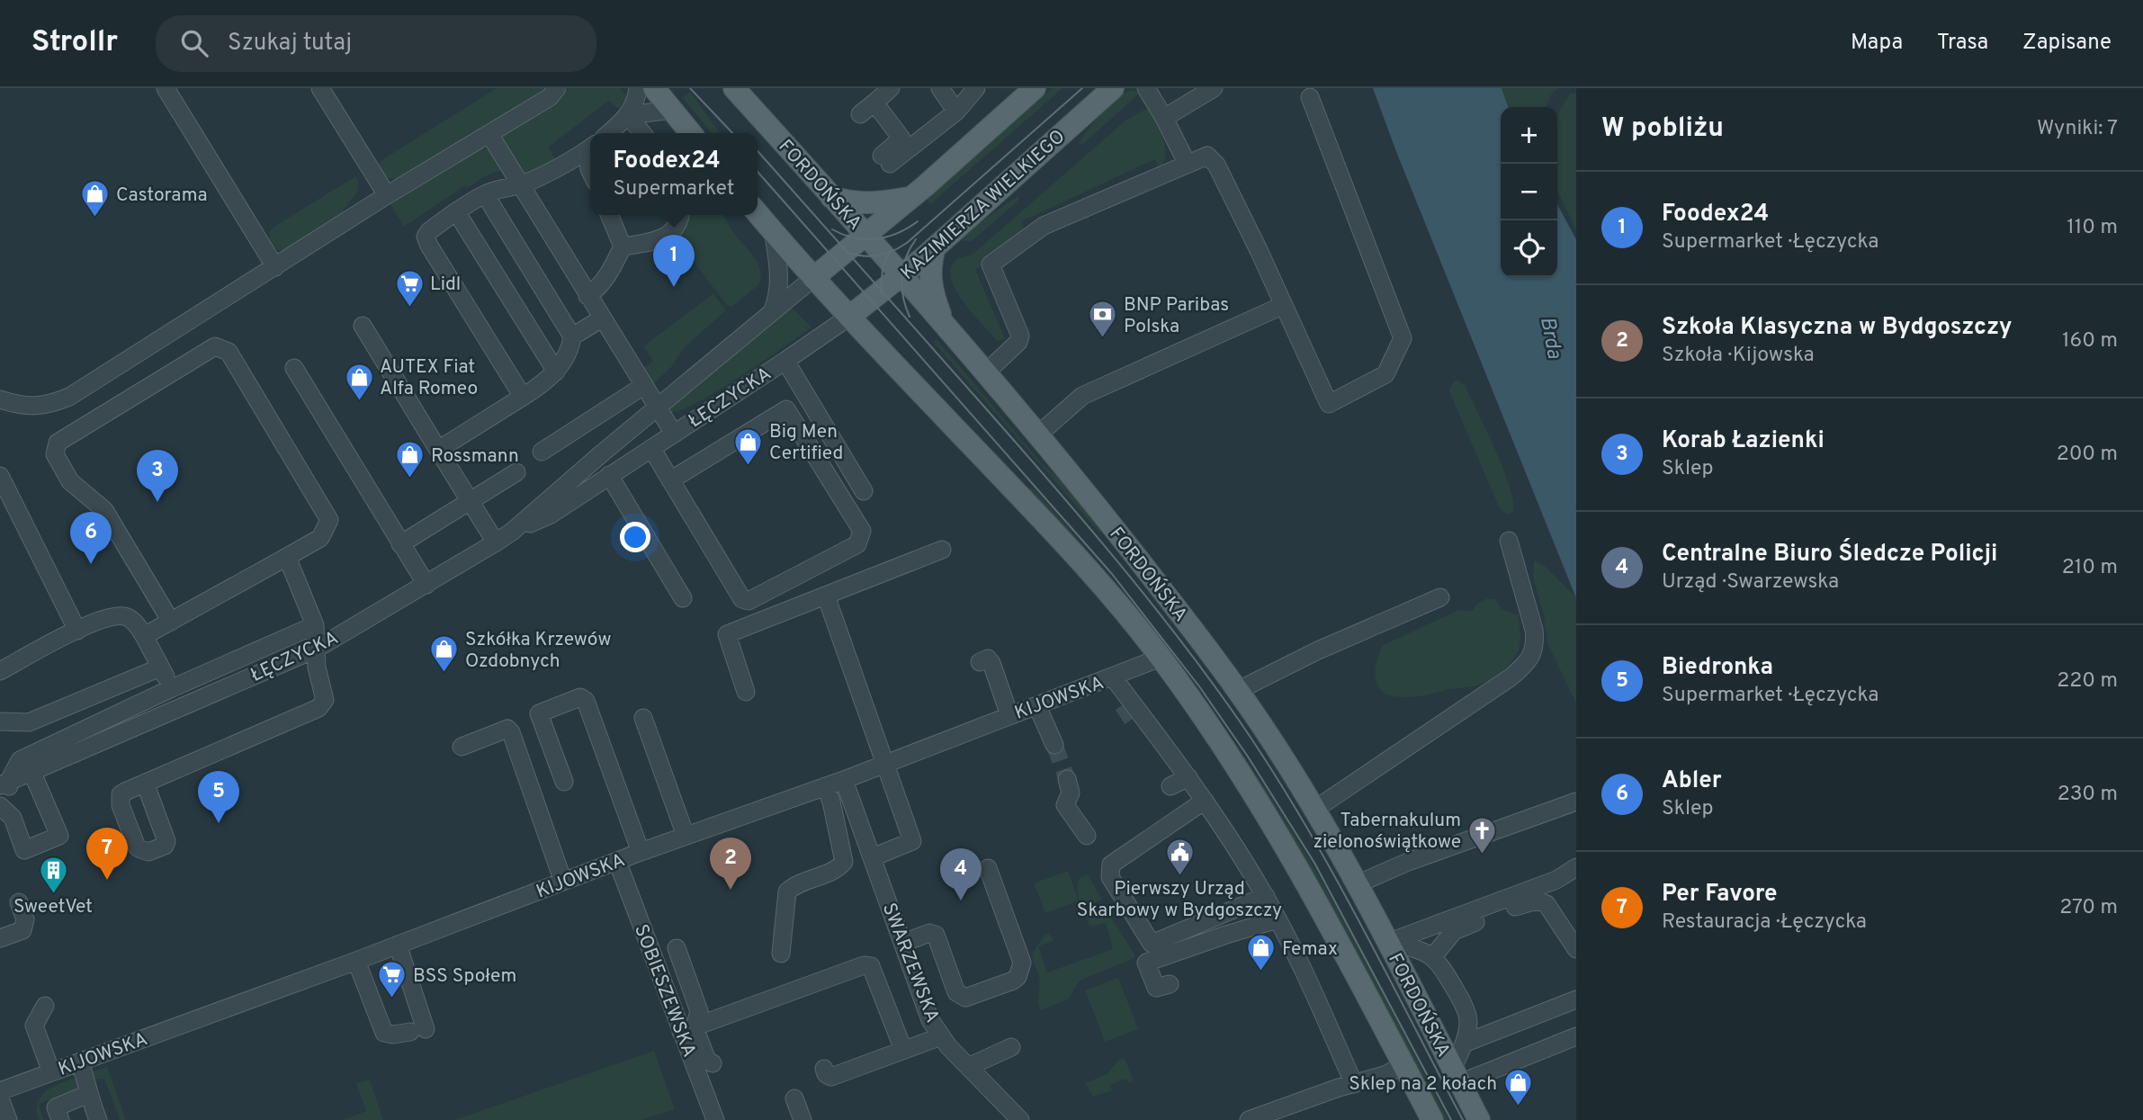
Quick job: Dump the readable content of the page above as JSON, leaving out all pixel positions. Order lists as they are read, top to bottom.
{
  "streets": {
    "main road": ["FORDOŃSKA", "KAZIMIERZA WIELKIEGO"],
    "street": [
      "ŁĘCZYCKA",
      "KIJOWSKA",
      "SWARZEWSKA",
      "SOBIESZEWSKA"
    ]
  },
  "crossings": [
    ["FORDOŃSKA", "KAZIMIERZA WIELKIEGO"],
    ["KAZIMIERZA WIELKIEGO", "ŁĘCZYCKA"],
    ["KIJOWSKA", "SWARZEWSKA"],
    ["KIJOWSKA", "SOBIESZEWSKA"]
  ],
  "water": ["Brda"],
  "places": {
    "shop": [
      "Castorama",
      "AUTEX Fiat Alfa Romeo",
      "Big Men Certified",
      "Rossmann",
      "Szkółka Krzewów Ozdobnych",
      "Femax",
      "Sklep na 2 kołach"
    ],
    "supermarket": ["Lidl", "BSS Społem"],
    "bank": ["BNP Paribas Polska"],
    "church": ["Tabernakulum zielonoświątkowe"],
    "public building": ["Pierwszy Urząd Skarbowy w Bydgoszczy"],
    "building": ["SweetVet"]
  },
  "page": {
    "header": "Strollr",
    "search": "Szukaj tutaj",
    "nav": ["Mapa", "Trasa", "Zapisane"],
    "heading": ["W pobliżu", "Wyniki: 7"],
    "map_buttons": ["+", "−"],
    "popup": ["Foodex24", "Supermarket"],
    "list": [
      {
        "mark": "1",
        "name": "Foodex24",
        "note": "Supermarket · Łęczycka",
        "value": "110 m"
      },
      {
        "mark": "2",
        "name": "Szkoła Klasyczna w Bydgoszczy",
        "note": "Szkoła · Kijowska",
        "value": "160 m"
      },
      {
        "mark": "3",
        "name": "Korab Łazienki",
        "note": "Sklep",
        "value": "200 m"
      },
      {
        "mark": "4",
        "name": "Centralne Biuro Śledcze Policji",
        "note": "Urząd · Swarzewska",
        "value": "210 m"
      },
      {
        "mark": "5",
        "name": "Biedronka",
        "note": "Supermarket · Łęczycka",
        "value": "220 m"
      },
      {
        "mark": "6",
        "name": "Abler",
        "note": "Sklep",
        "value": "230 m"
      },
      {
        "mark": "7",
        "name": "Per Favore",
        "note": "Restauracja · Łęczycka",
        "value": "270 m"
      }
    ],
    "pins": [
      "1",
      "3",
      "6",
      "5",
      "7",
      "2",
      "4"
    ]
  }
}
